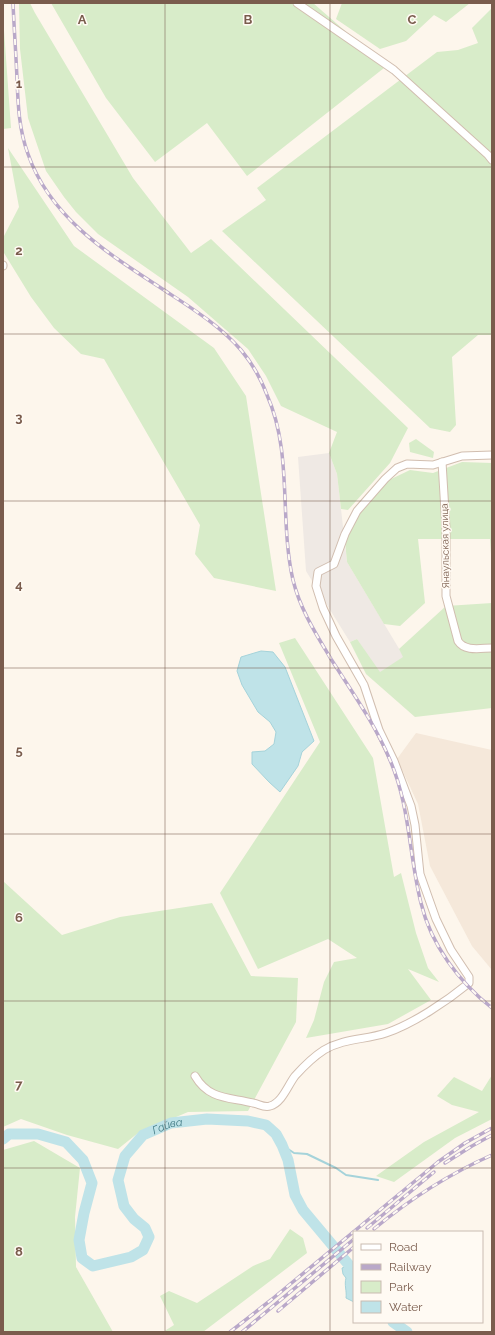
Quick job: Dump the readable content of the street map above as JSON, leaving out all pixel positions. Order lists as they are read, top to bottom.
{
  "streets": {
    "street": ["Янаульская улица"]
  },
  "water": ["Гайва"],
  "legend": [
    "Road",
    "Railway",
    "Park",
    "Water"
  ],
  "grid": {
    "columns": ["A", "B", "C"],
    "rows": [
      "1",
      "2",
      "3",
      "4",
      "5",
      "6",
      "7",
      "8"
    ]
  }
}
